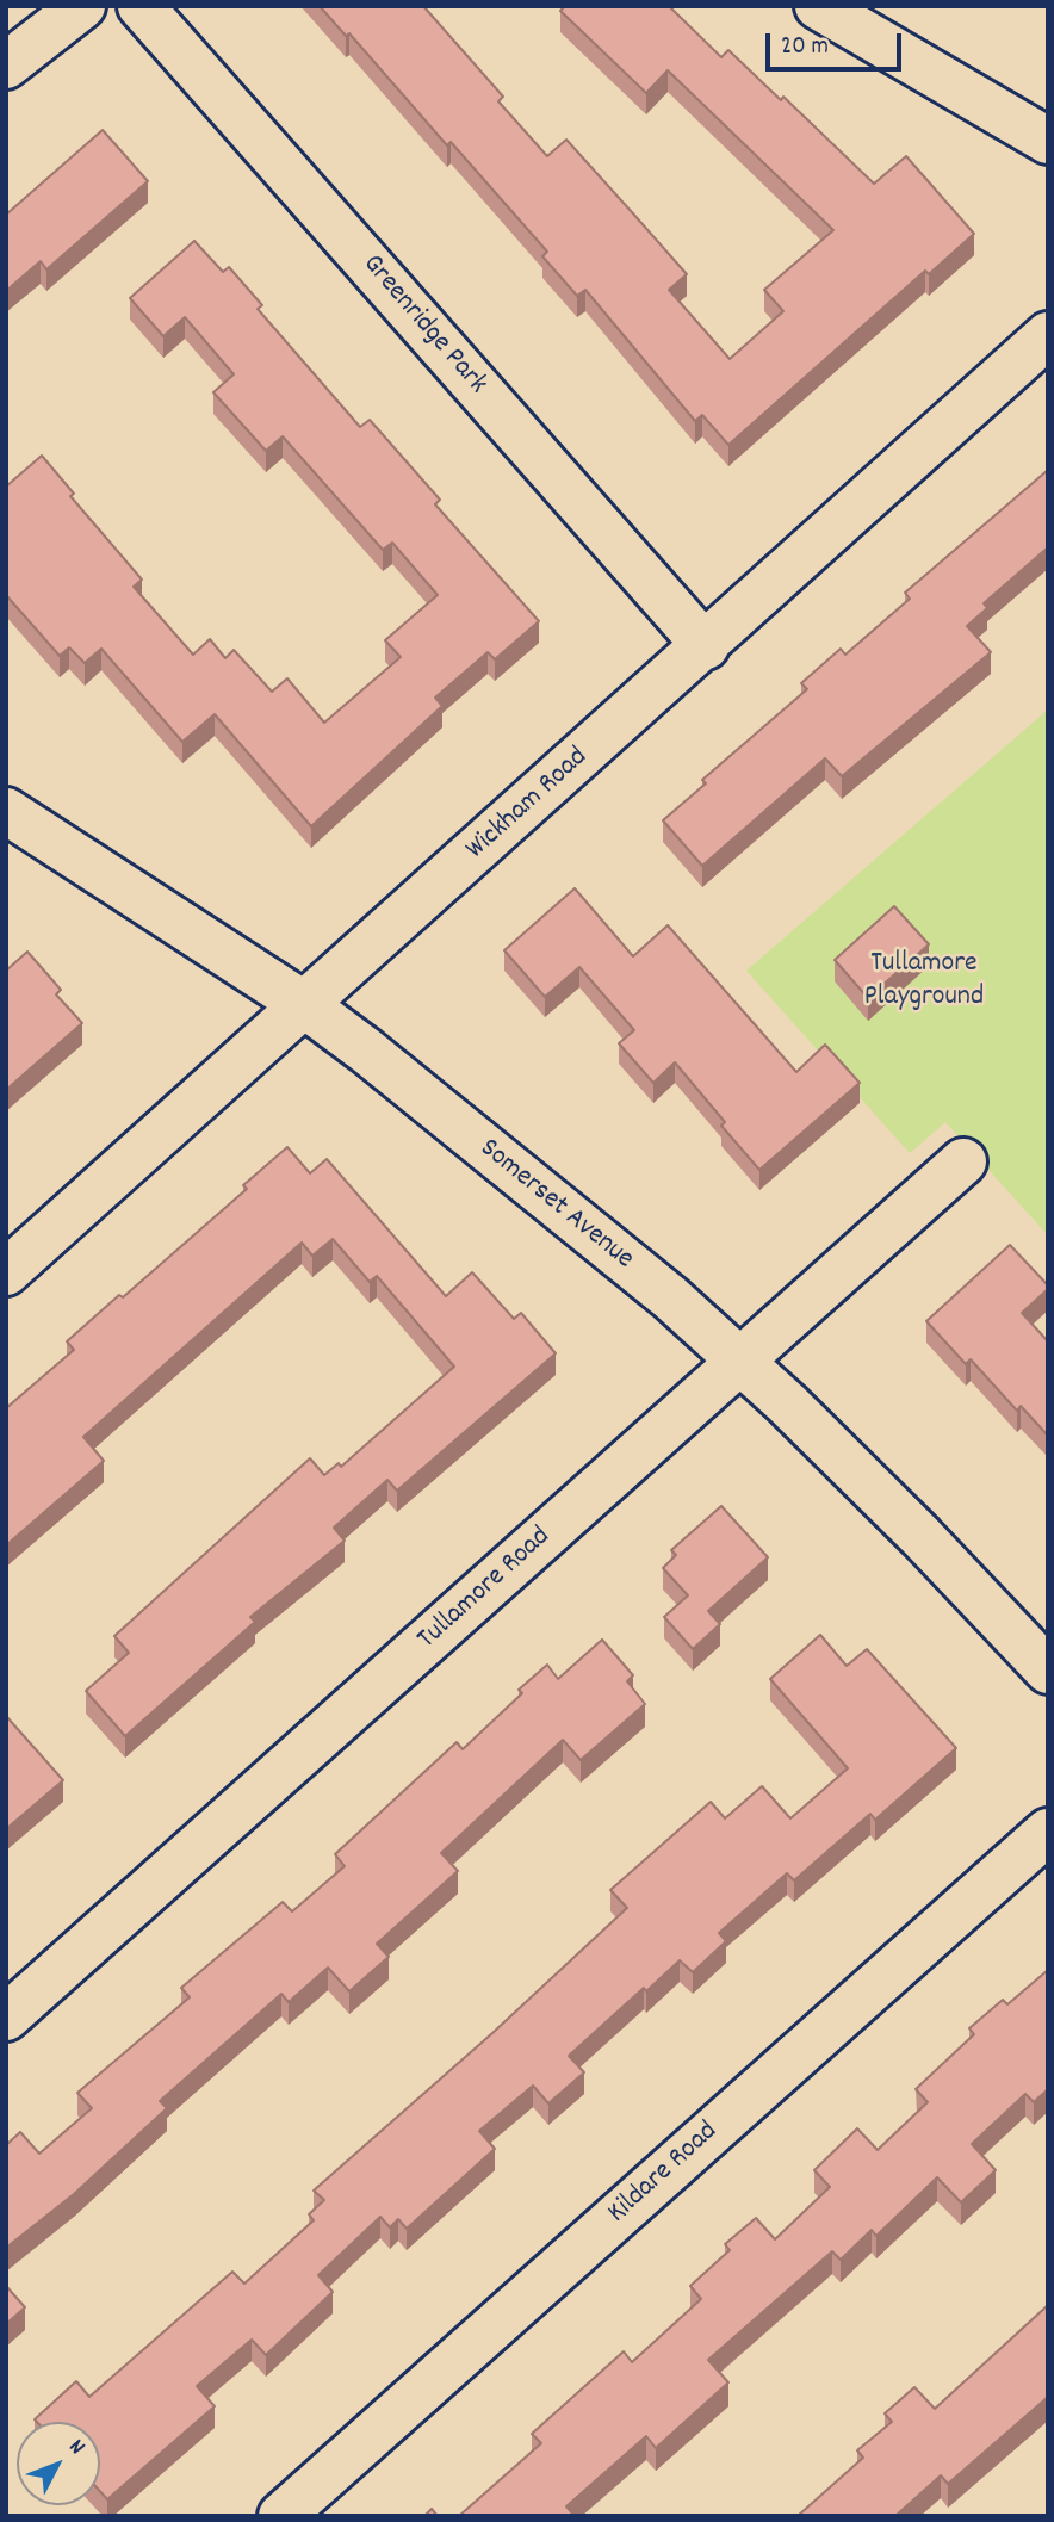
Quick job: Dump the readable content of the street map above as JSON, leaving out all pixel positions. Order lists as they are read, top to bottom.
{
  "streets": {
    "street": [
      "Greenridge Park",
      "Wickham Road",
      "Somerset Avenue",
      "Tullamore Road",
      "Kildare Road"
    ]
  },
  "crossings": [
    ["Greenridge Park", "Wickham Road"],
    ["Wickham Road", "Somerset Avenue"],
    ["Somerset Avenue", "Tullamore Road"]
  ],
  "parks": ["Tullamore Playground"],
  "scale_bar": "20 m",
  "north": "top right"
}
